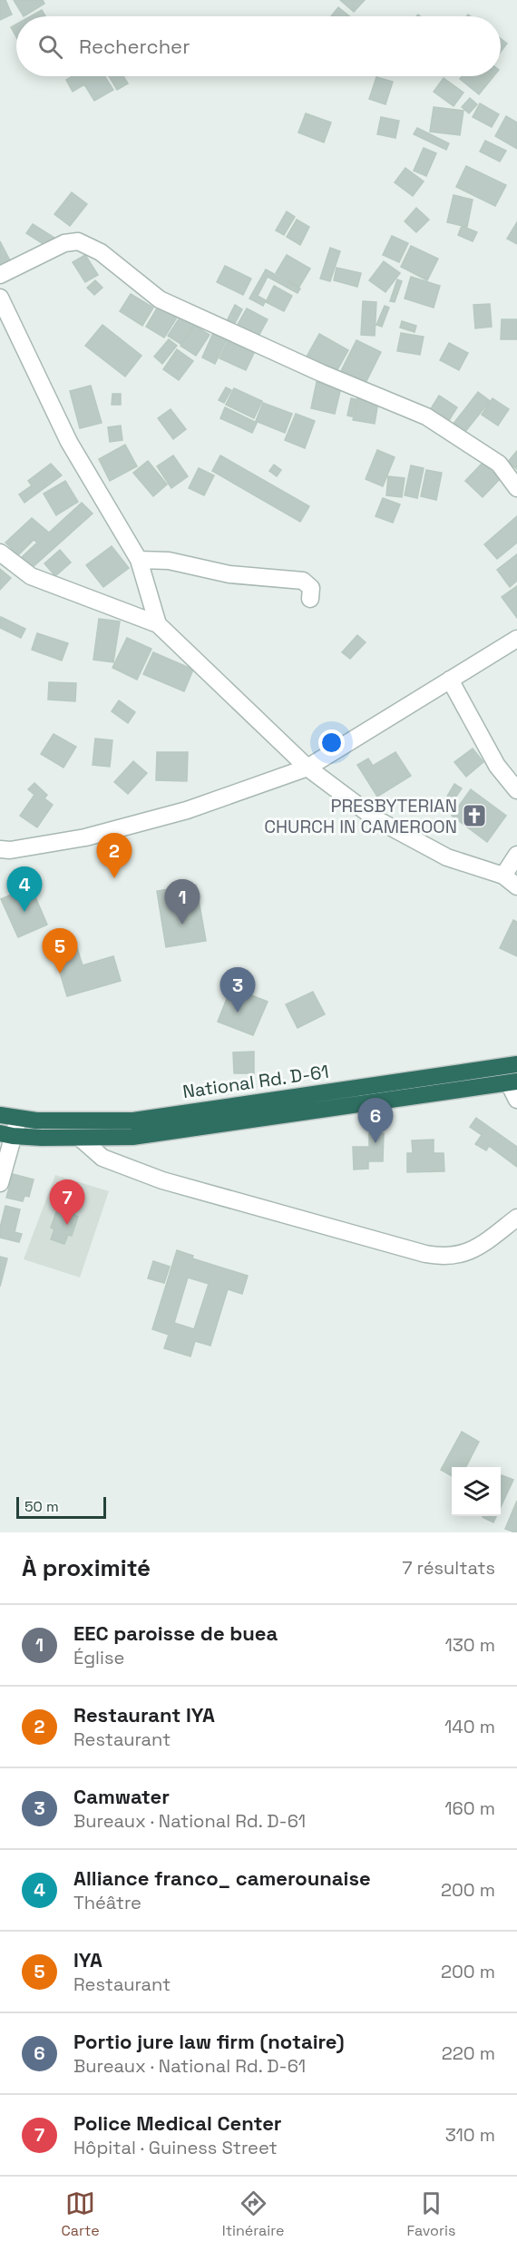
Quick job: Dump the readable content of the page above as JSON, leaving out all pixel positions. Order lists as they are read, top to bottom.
{
  "streets": {
    "highway": ["National Rd. D-61"]
  },
  "places": {
    "church": ["PRESBYTERIAN CHURCH IN CAMEROON"]
  },
  "scale_bar": "50 m",
  "page": {
    "search": "Rechercher",
    "pins": [
      "2",
      "4",
      "1",
      "5",
      "3",
      "6",
      "7"
    ],
    "scale": "50 m",
    "heading": ["À proximité", "7 résultats"],
    "list": [
      {
        "mark": "1",
        "name": "EEC paroisse de buea",
        "note": "Église",
        "value": "130 m"
      },
      {
        "mark": "2",
        "name": "Restaurant IYA",
        "note": "Restaurant",
        "value": "140 m"
      },
      {
        "mark": "3",
        "name": "Camwater",
        "note": "Bureaux · National Rd. D-61",
        "value": "160 m"
      },
      {
        "mark": "4",
        "name": "Alliance franco_ camerounaise",
        "note": "Théâtre",
        "value": "200 m"
      },
      {
        "mark": "5",
        "name": "IYA",
        "note": "Restaurant",
        "value": "200 m"
      },
      {
        "mark": "6",
        "name": "Portio jure law firm (notaire)",
        "note": "Bureaux · National Rd. D-61",
        "value": "220 m"
      },
      {
        "mark": "7",
        "name": "Police Medical Center",
        "note": "Hôpital · Guiness Street",
        "value": "310 m"
      }
    ],
    "nav": ["Carte", "Itinéraire", "Favoris"]
  }
}
